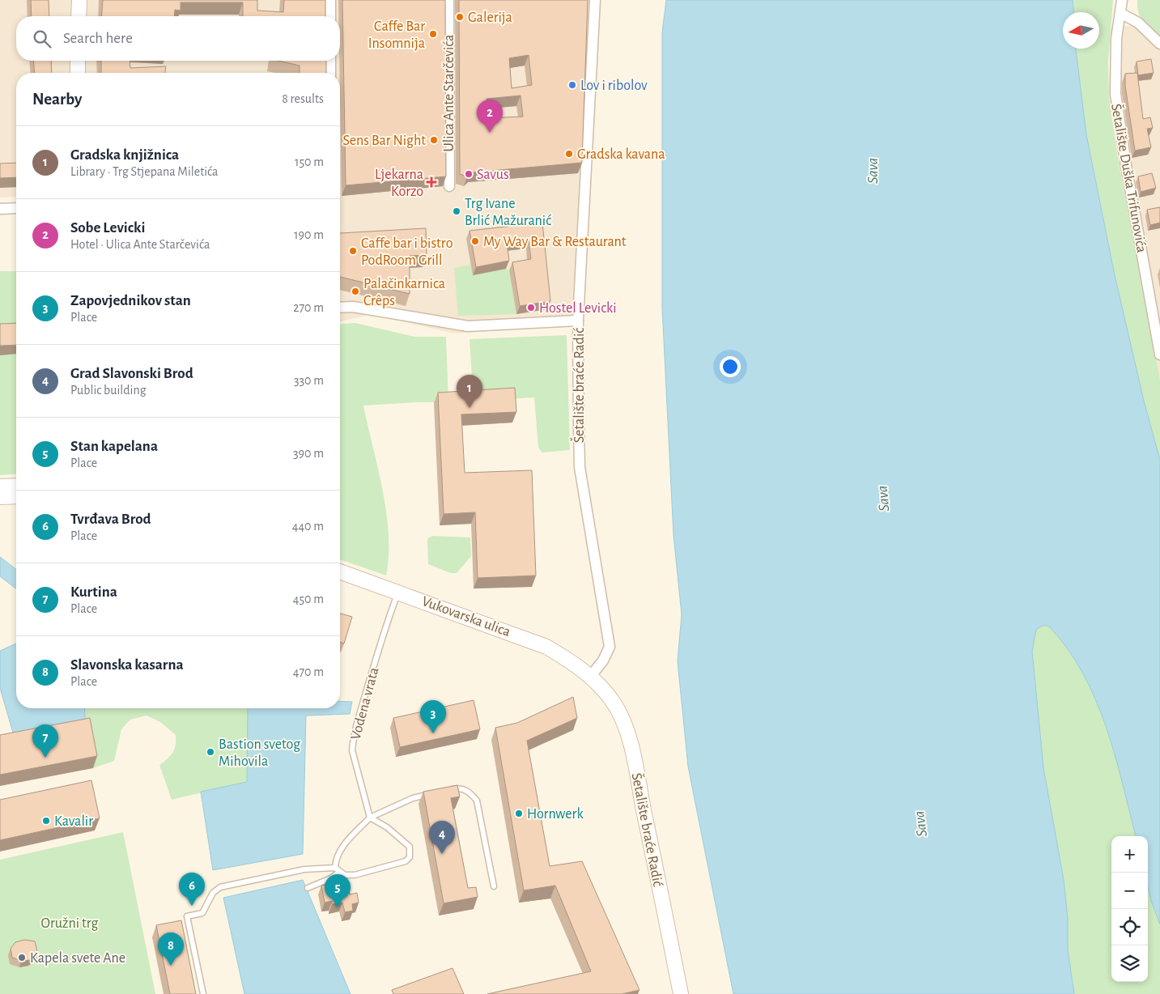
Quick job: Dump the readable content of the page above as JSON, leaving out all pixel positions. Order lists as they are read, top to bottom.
{
  "streets": {
    "main road": ["Šetalište braće Radić", "Vukovarska ulica"],
    "street": ["Ulica Ante Starčevića", "Šetalište Duška Trifunovića"],
    "lane": ["Vodena vrata"]
  },
  "crossings": [
    ["Šetalište braće Radić", "Vukovarska ulica"],
    ["Vukovarska ulica", "Vodena vrata"]
  ],
  "water": ["Sava"],
  "parks": ["Oružni trg"],
  "places": {
    "other": [
      "Galerija",
      "Caffe Bar Insomnija",
      "Lov i ribolov",
      "Sens Bar Night",
      "Gradska kavana",
      "Savus",
      "Trg Ivane Brlić Mažuranić",
      "My Way Bar & Restaurant",
      "Caffe bar i bistro PodRoom Grill",
      "Palačinkarnica Crêps",
      "Hostel Levicki",
      "Bastion svetog Mihovila",
      "Hornwerk",
      "Kavalir",
      "Kapela svete Ane"
    ],
    "health": ["Ljekarna Korzo"]
  },
  "north": "left",
  "page": {
    "search": "Search here",
    "heading": ["Nearby", "8 results"],
    "pins": [
      "2",
      "1",
      "3",
      "7",
      "4",
      "6",
      "5",
      "8"
    ],
    "list": [
      {
        "mark": "1",
        "name": "Gradska knjižnica",
        "note": "Library · Trg Stjepana Miletića",
        "value": "150 m"
      },
      {
        "mark": "2",
        "name": "Sobe Levicki",
        "note": "Hotel · Ulica Ante Starčevića",
        "value": "190 m"
      },
      {
        "mark": "3",
        "name": "Zapovjednikov stan",
        "note": "Place",
        "value": "270 m"
      },
      {
        "mark": "4",
        "name": "Grad Slavonski Brod",
        "note": "Public building",
        "value": "330 m"
      },
      {
        "mark": "5",
        "name": "Stan kapelana",
        "note": "Place",
        "value": "390 m"
      },
      {
        "mark": "6",
        "name": "Tvrđava Brod",
        "note": "Place",
        "value": "440 m"
      },
      {
        "mark": "7",
        "name": "Kurtina",
        "note": "Place",
        "value": "450 m"
      },
      {
        "mark": "8",
        "name": "Slavonska kasarna",
        "note": "Place",
        "value": "470 m"
      }
    ],
    "map_buttons": ["+", "−"]
  }
}
